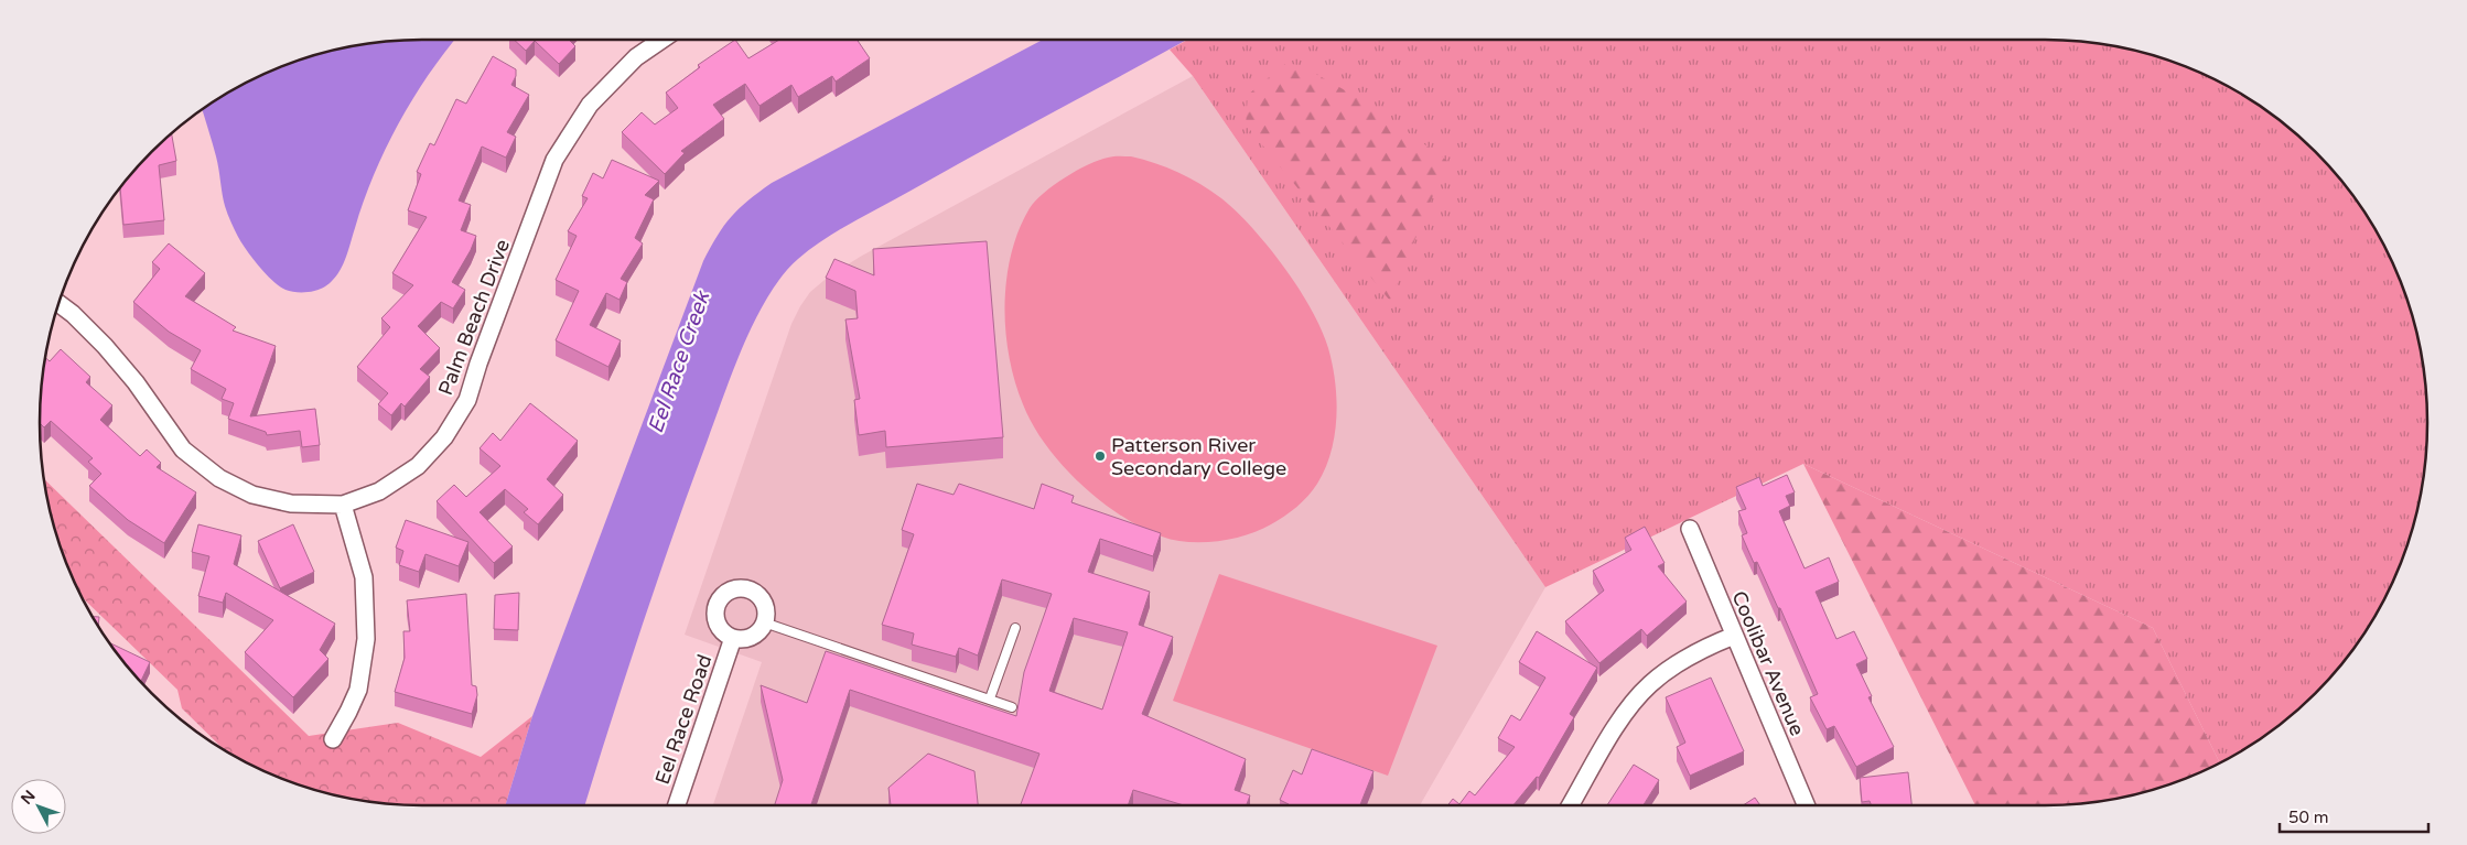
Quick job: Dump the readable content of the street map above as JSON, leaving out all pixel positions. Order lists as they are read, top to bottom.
{
  "streets": {
    "street": ["Palm Beach Drive", "Coolibar Avenue", "Eel Race Road"]
  },
  "water": ["Eel Race Creek"],
  "places": ["Patterson River Secondary College"],
  "scale_bar": "50 m",
  "north": "top left"
}
